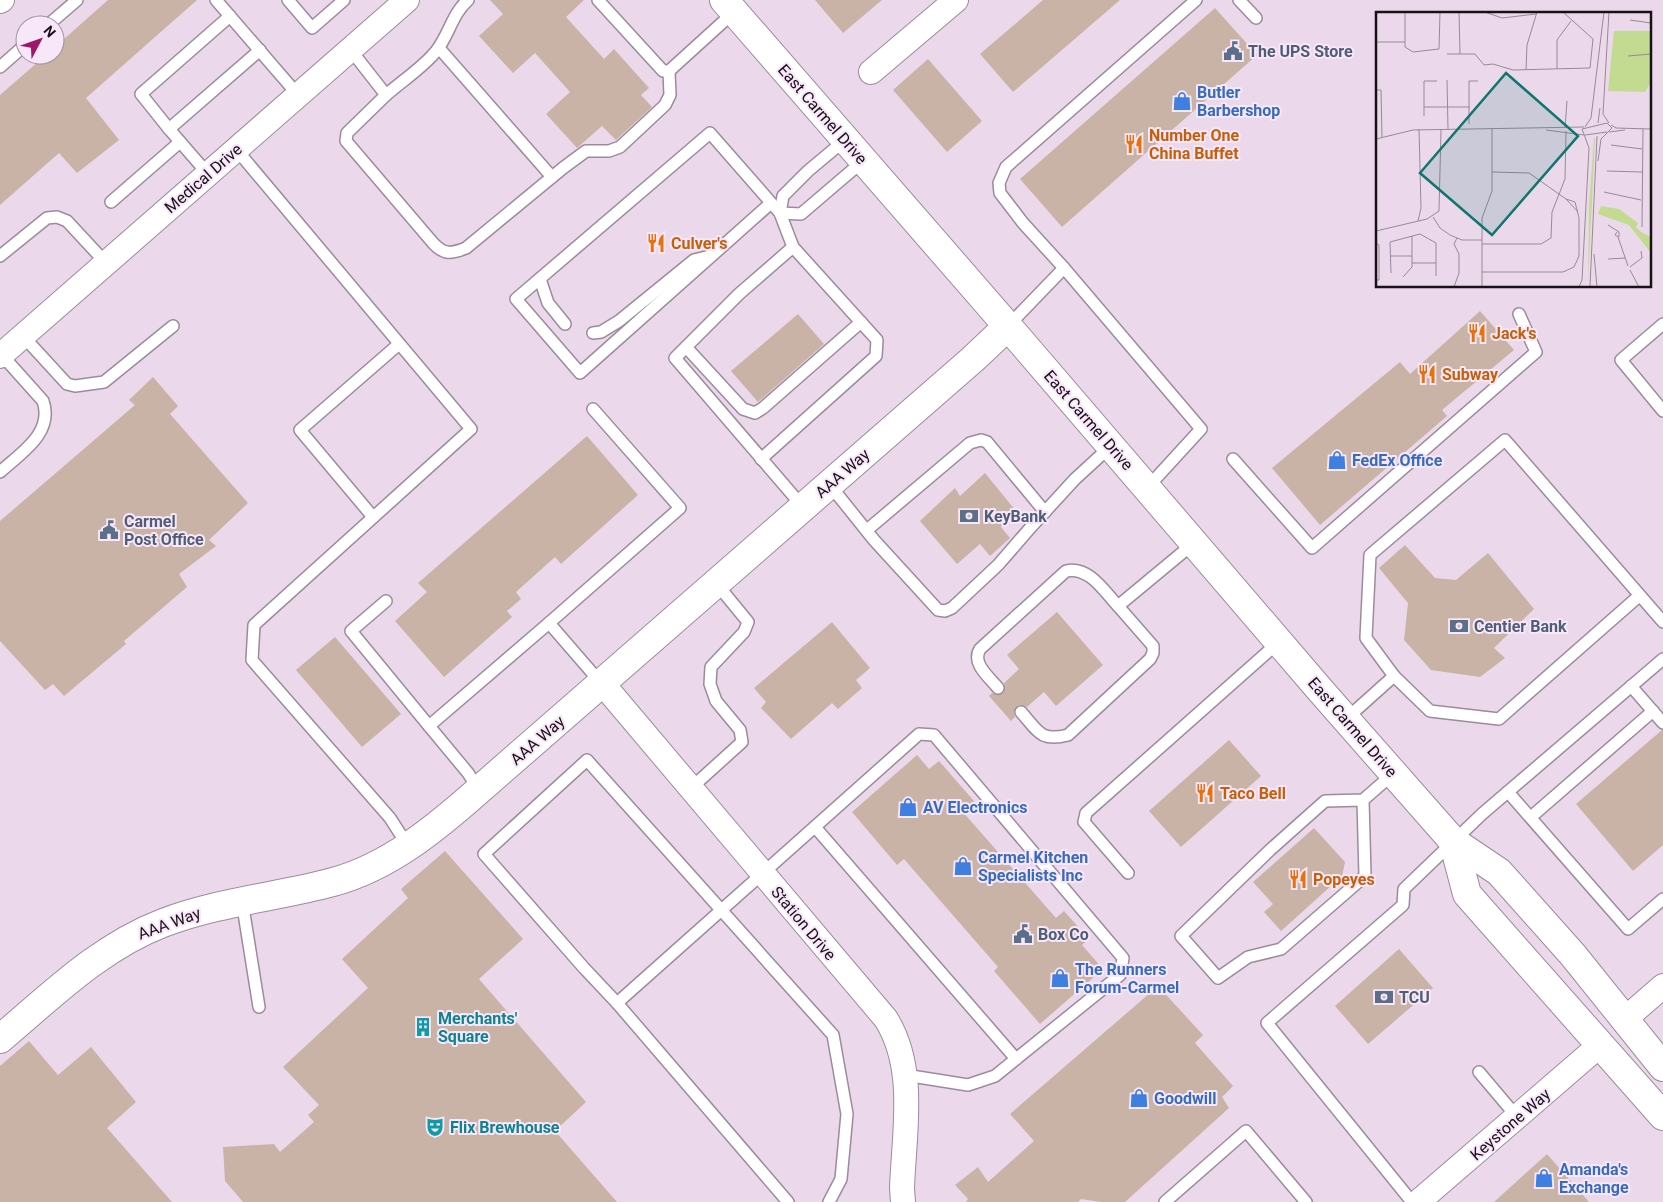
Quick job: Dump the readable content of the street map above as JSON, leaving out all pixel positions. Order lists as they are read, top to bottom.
{
  "streets": {
    "street": [
      "East Carmel Drive",
      "Medical Drive",
      "AAA Way",
      "Station Drive",
      "Keystone Way"
    ]
  },
  "crossings": [
    ["East Carmel Drive", "AAA Way"],
    ["East Carmel Drive", "Keystone Way"],
    ["AAA Way", "Station Drive"]
  ],
  "places": {
    "public building": ["The UPS Store", "Carmel Post Office", "Box Co"],
    "shop": [
      "Butler Barbershop",
      "FedEx Office",
      "AV Electronics",
      "Carmel Kitchen Specialists Inc",
      "The Runners Forum-Carmel",
      "Goodwill",
      "Amanda's Exchange"
    ],
    "restaurant": [
      "Number One China Buffet",
      "Culver's",
      "Jack's",
      "Subway",
      "Taco Bell",
      "Popeyes"
    ],
    "bank": ["KeyBank", "Centier Bank", "TCU"],
    "building": ["Merchants' Square"],
    "theatre": ["Flix Brewhouse"]
  },
  "north": "top right"
}
